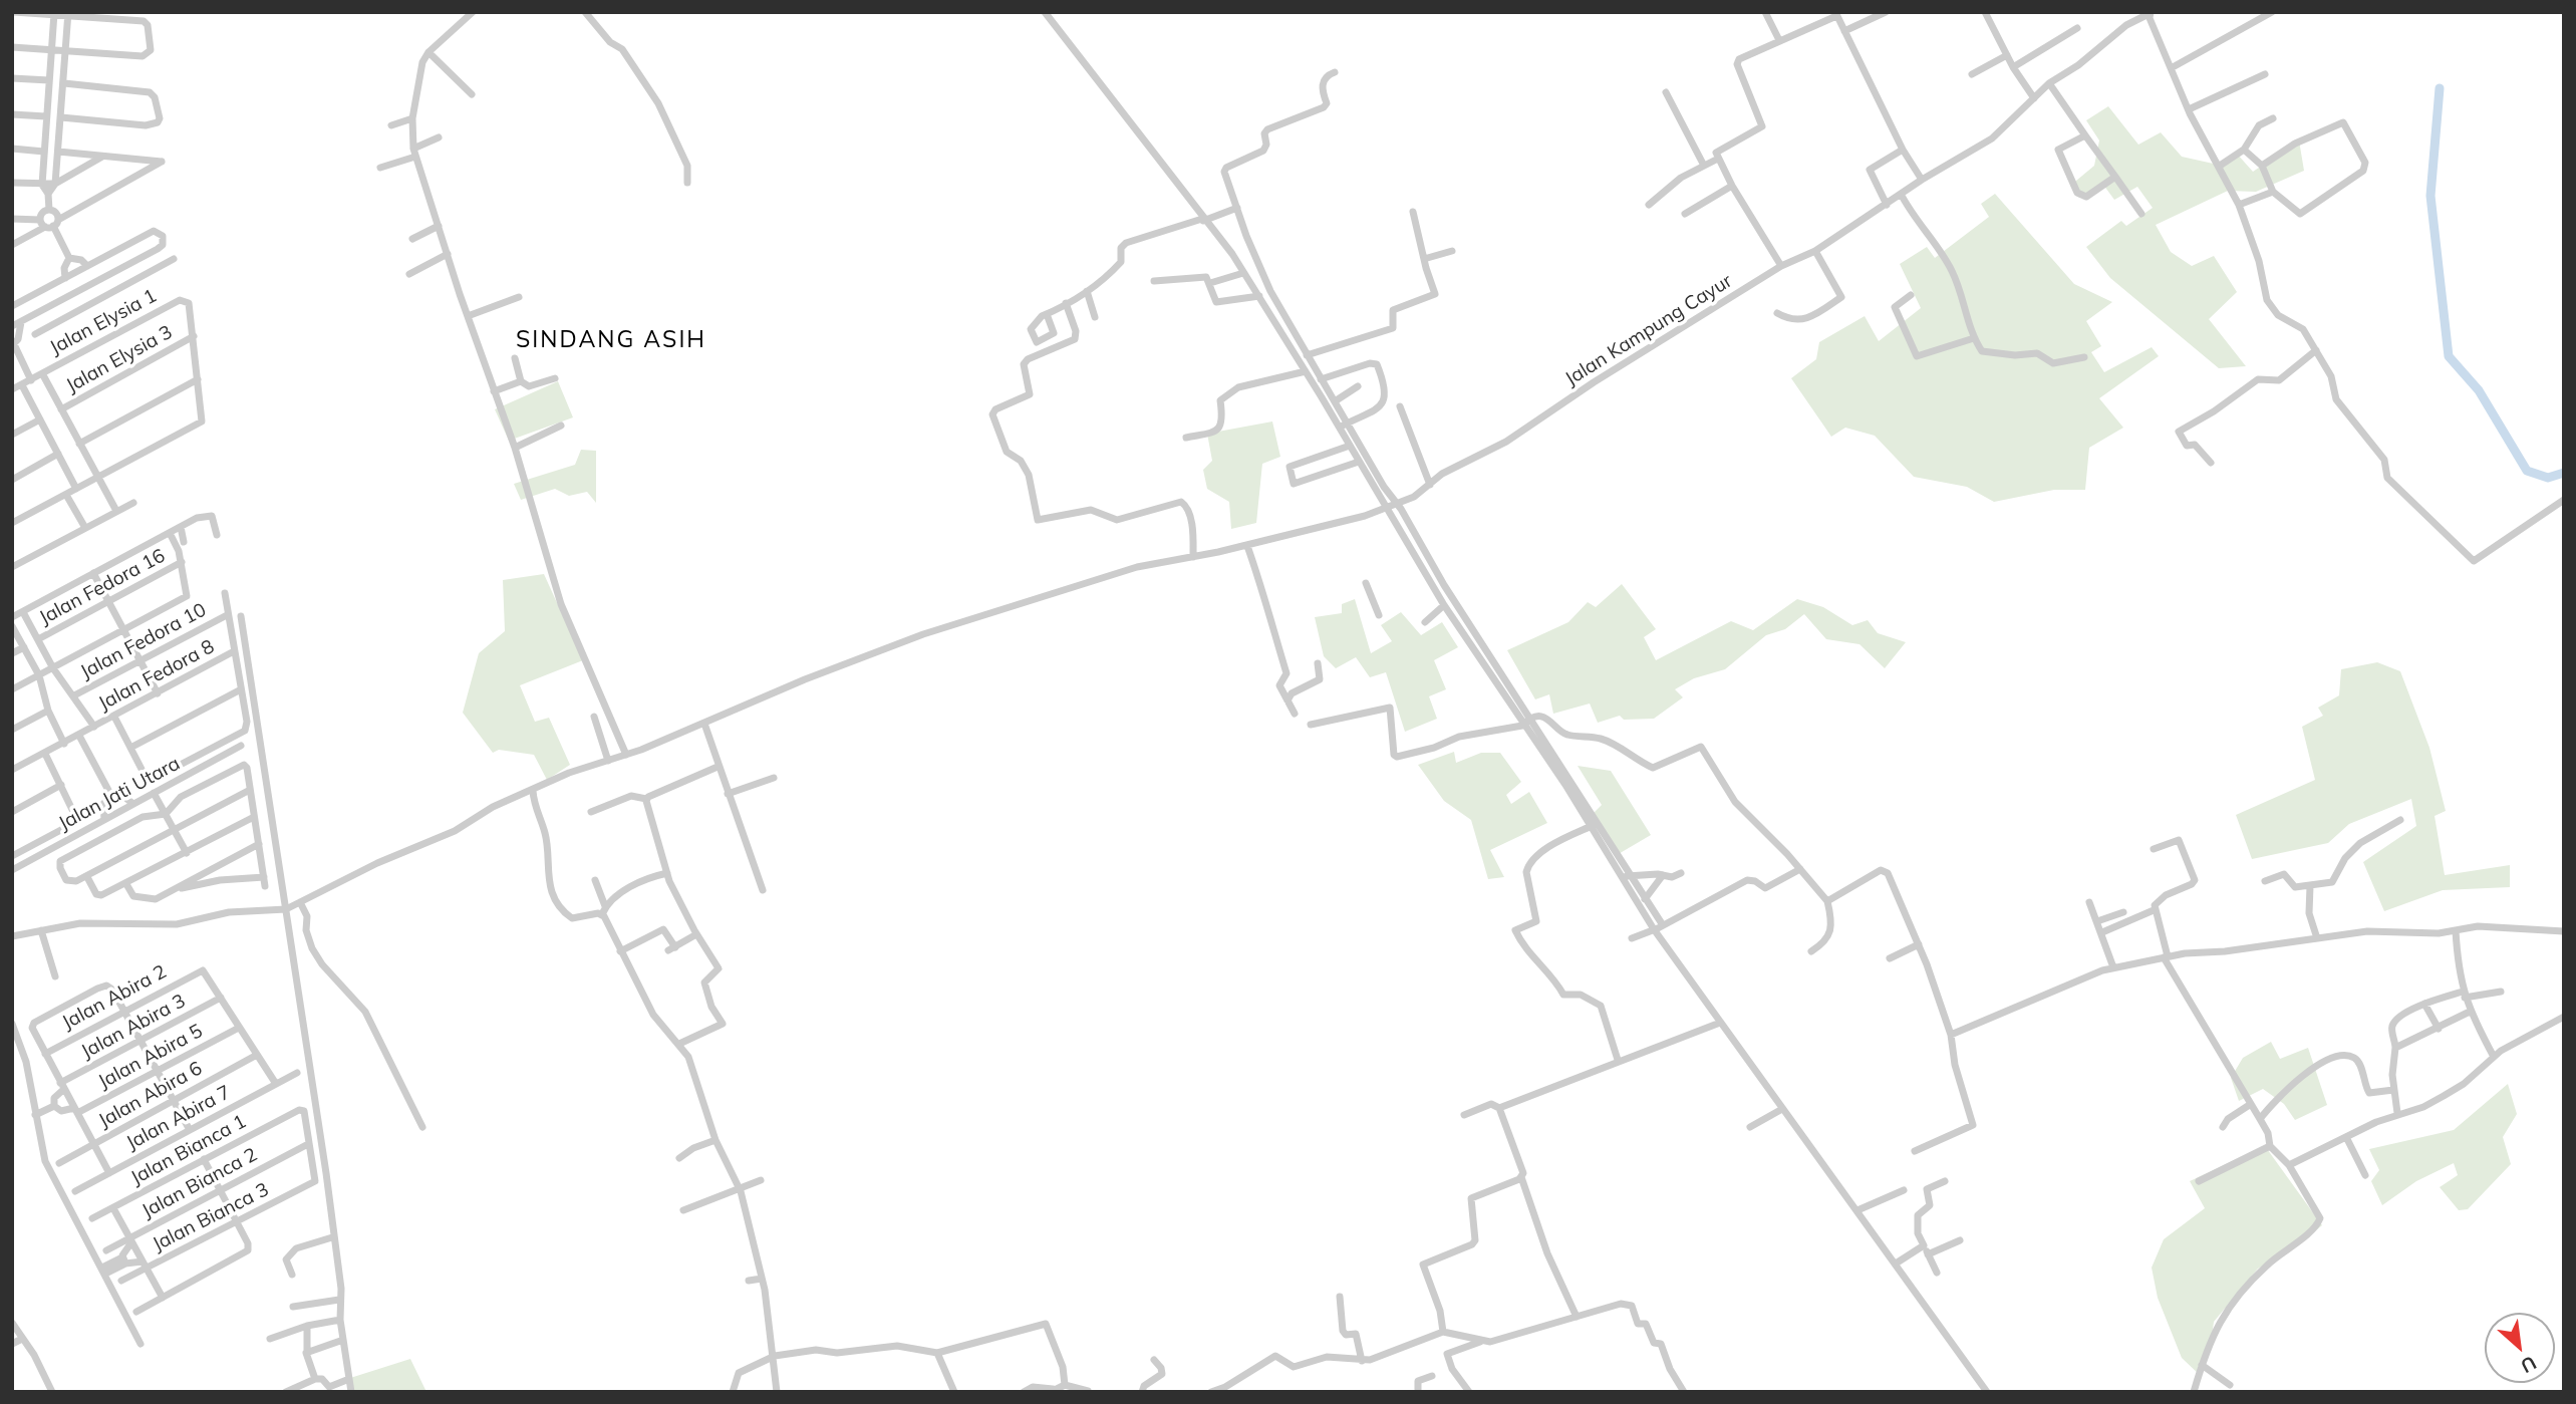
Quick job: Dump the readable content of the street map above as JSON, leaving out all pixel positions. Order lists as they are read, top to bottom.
{
  "streets": {
    "street": [
      "Jalan Elysia 1",
      "Jalan Kampung Cayur",
      "Jalan Elysia 3",
      "Jalan Fedora 16",
      "Jalan Fedora 10",
      "Jalan Fedora 8",
      "Jalan Jati Utara",
      "Jalan Abira 2",
      "Jalan Abira 3",
      "Jalan Abira 5",
      "Jalan Abira 6",
      "Jalan Abira 7",
      "Jalan Bianca 1",
      "Jalan Bianca 2",
      "Jalan Bianca 3"
    ]
  },
  "crossings": [
    ["Jalan Elysia 1", "Jalan Elysia 3"],
    ["Jalan Abira 2", "Jalan Abira 3"],
    ["Jalan Bianca 1", "Jalan Bianca 2"],
    ["Jalan Bianca 1", "Jalan Bianca 3"],
    ["Jalan Bianca 2", "Jalan Bianca 3"]
  ],
  "districts": ["SINDANG ASIH"],
  "north": "bottom right"
}
